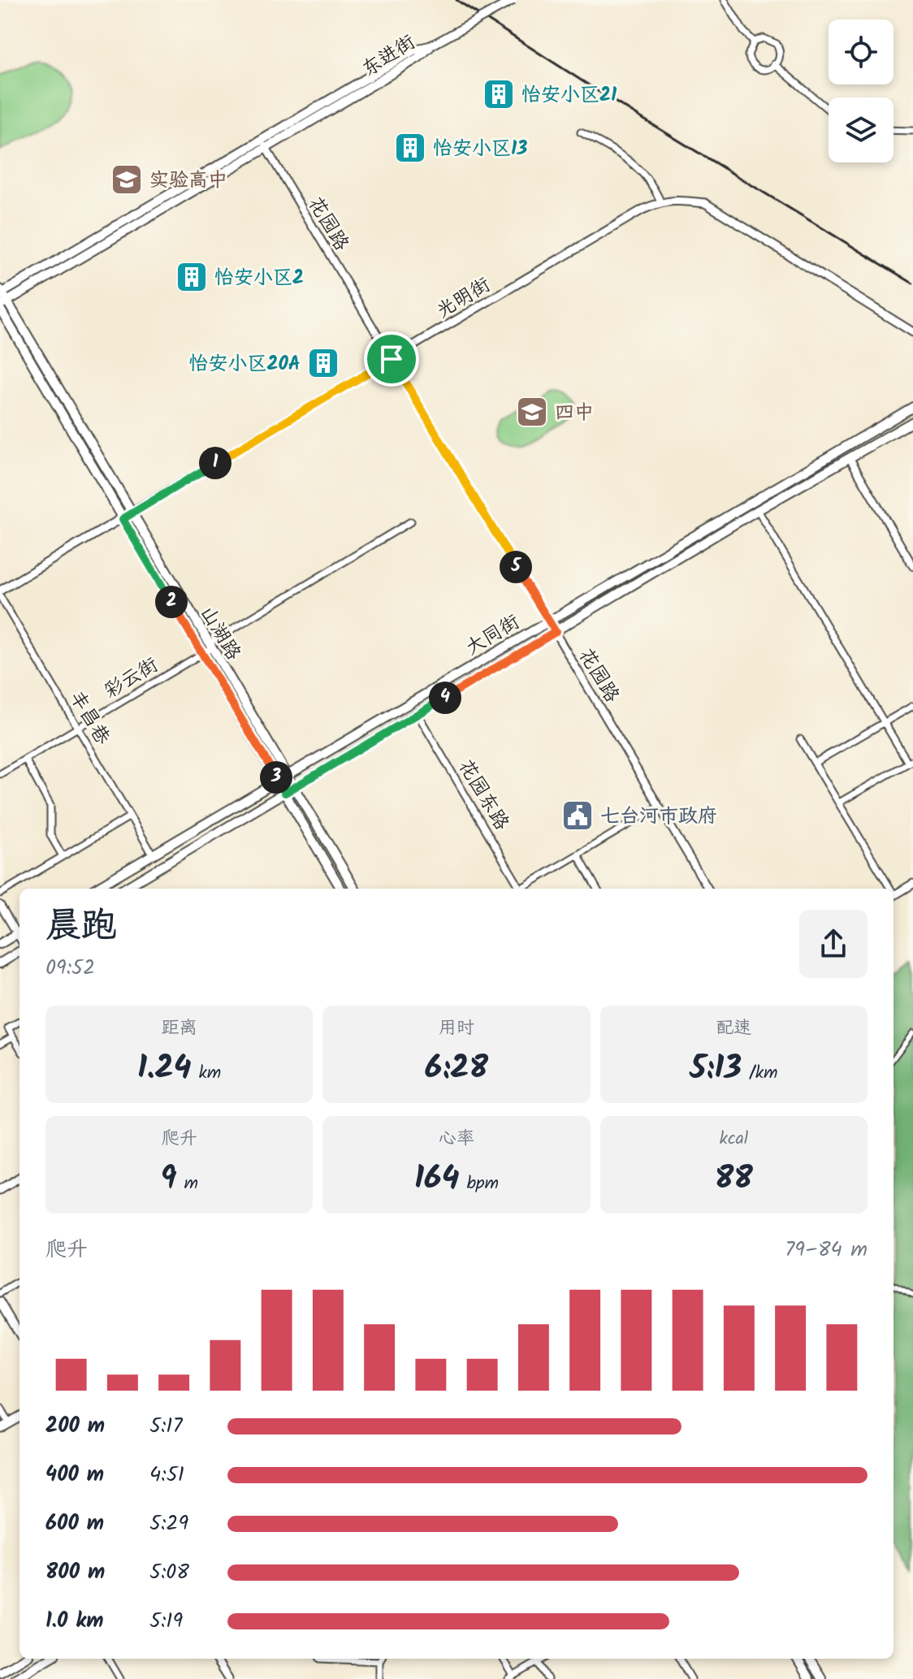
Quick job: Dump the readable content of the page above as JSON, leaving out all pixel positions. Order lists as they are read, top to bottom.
{
  "streets": {
    "main road": [
      "东进街",
      "光明街",
      "山湖路",
      "大同街"
    ],
    "street": [
      "花园路",
      "彩云街",
      "丰昌巷",
      "花园东路"
    ]
  },
  "crossings": [
    ["东进街", "花园路"],
    ["东进街", "山湖路"],
    ["花园路", "光明街"],
    ["花园路", "大同街"],
    ["光明街", "山湖路"],
    ["山湖路", "大同街"],
    ["山湖路", "彩云街"],
    ["大同街", "丰昌巷"],
    ["大同街", "花园东路"],
    ["彩云街", "丰昌巷"]
  ],
  "places": {
    "building": [
      "怡安小区21",
      "怡安小区13",
      "怡安小区2",
      "怡安小区20A"
    ],
    "school or university": ["实验高中", "四中"],
    "public building": ["七台河市政府"]
  },
  "page": {
    "pins": [
      "1",
      "5",
      "2",
      "4",
      "3"
    ],
    "heading": ["晨跑", "09:52"],
    "stats": [
      ["距离", "1.24 km"],
      ["用时", "6:28"],
      ["配速", "5:13 /km"],
      ["爬升", "9 m"],
      ["心率", "164 bpm"],
      ["kcal", "88"]
    ],
    "chart": ["爬升", "79–84 m"],
    "list": [
      {
        "name": "200 m",
        "note": "5:17"
      },
      {
        "name": "400 m",
        "note": "4:51"
      },
      {
        "name": "600 m",
        "note": "5:29"
      },
      {
        "name": "800 m",
        "note": "5:08"
      },
      {
        "name": "1.0 km",
        "note": "5:19"
      }
    ]
  }
}
